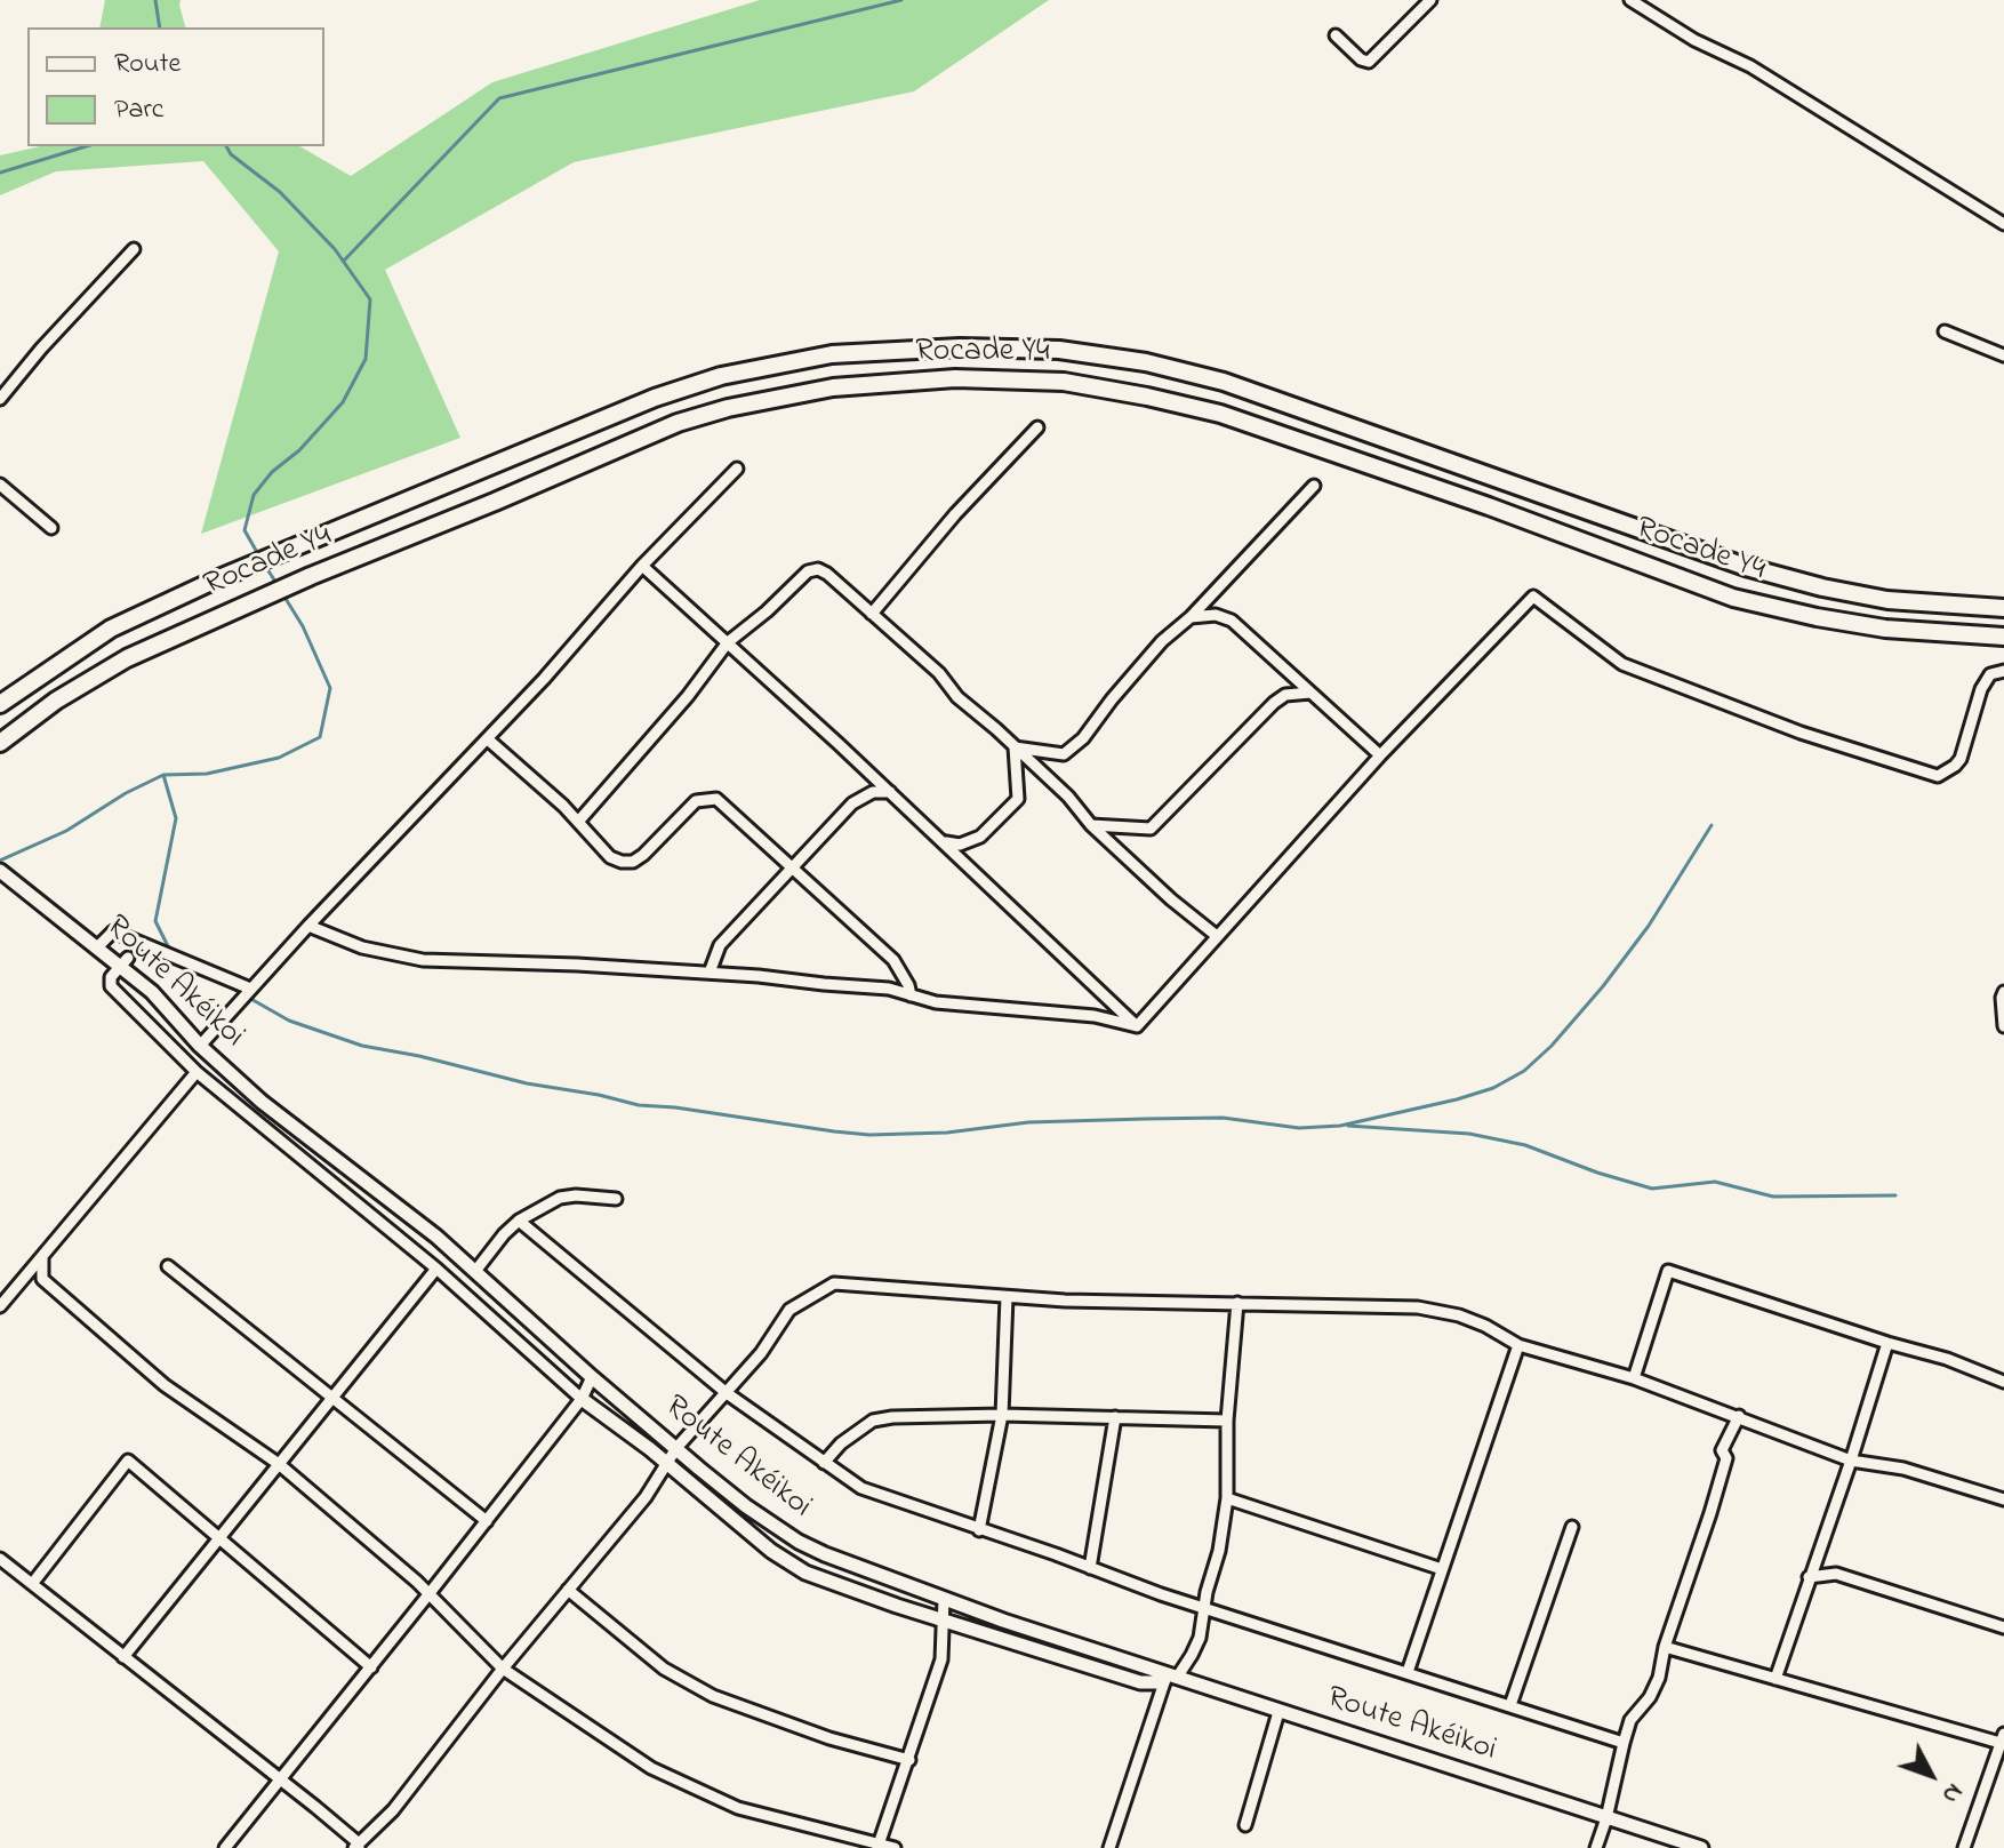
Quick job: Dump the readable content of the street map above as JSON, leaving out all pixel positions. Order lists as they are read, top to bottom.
{
  "streets": {
    "highway": ["Rocade Y4"],
    "street": ["Route Akéikoi"]
  },
  "legend": ["Route", "Parc"],
  "north": "bottom right"
}
